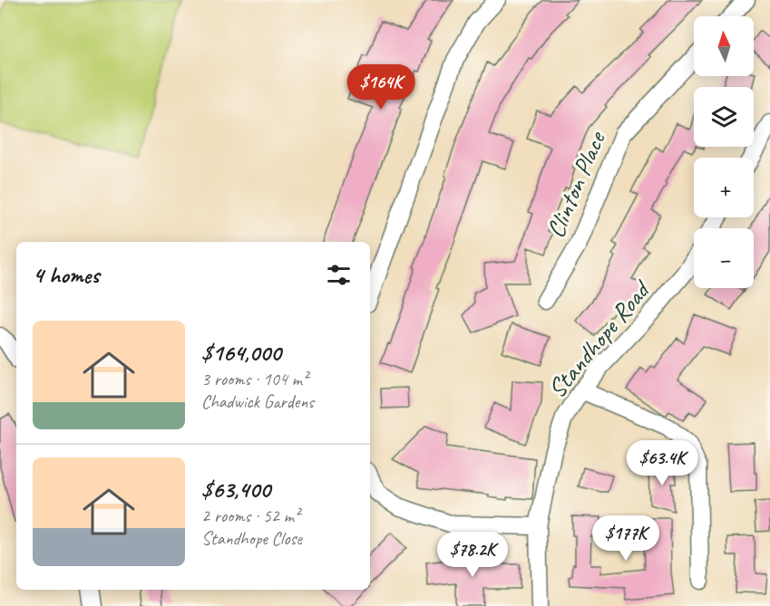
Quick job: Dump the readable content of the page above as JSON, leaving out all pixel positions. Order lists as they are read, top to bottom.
{
  "streets": {
    "street": ["Clinton Place", "Standhope Road"]
  },
  "north": "top",
  "page": {
    "map_buttons": ["+", "−"],
    "price": [
      "$164K",
      "$63.4K",
      "$177K",
      "$78.2K"
    ],
    "heading": "4 homes",
    "list": [
      {
        "name": "$164,000",
        "note": "3 rooms · 104 m² · Chadwick Gardens"
      },
      {
        "name": "$63,400",
        "note": "2 rooms · 52 m² · Standhope Close"
      }
    ]
  }
}
